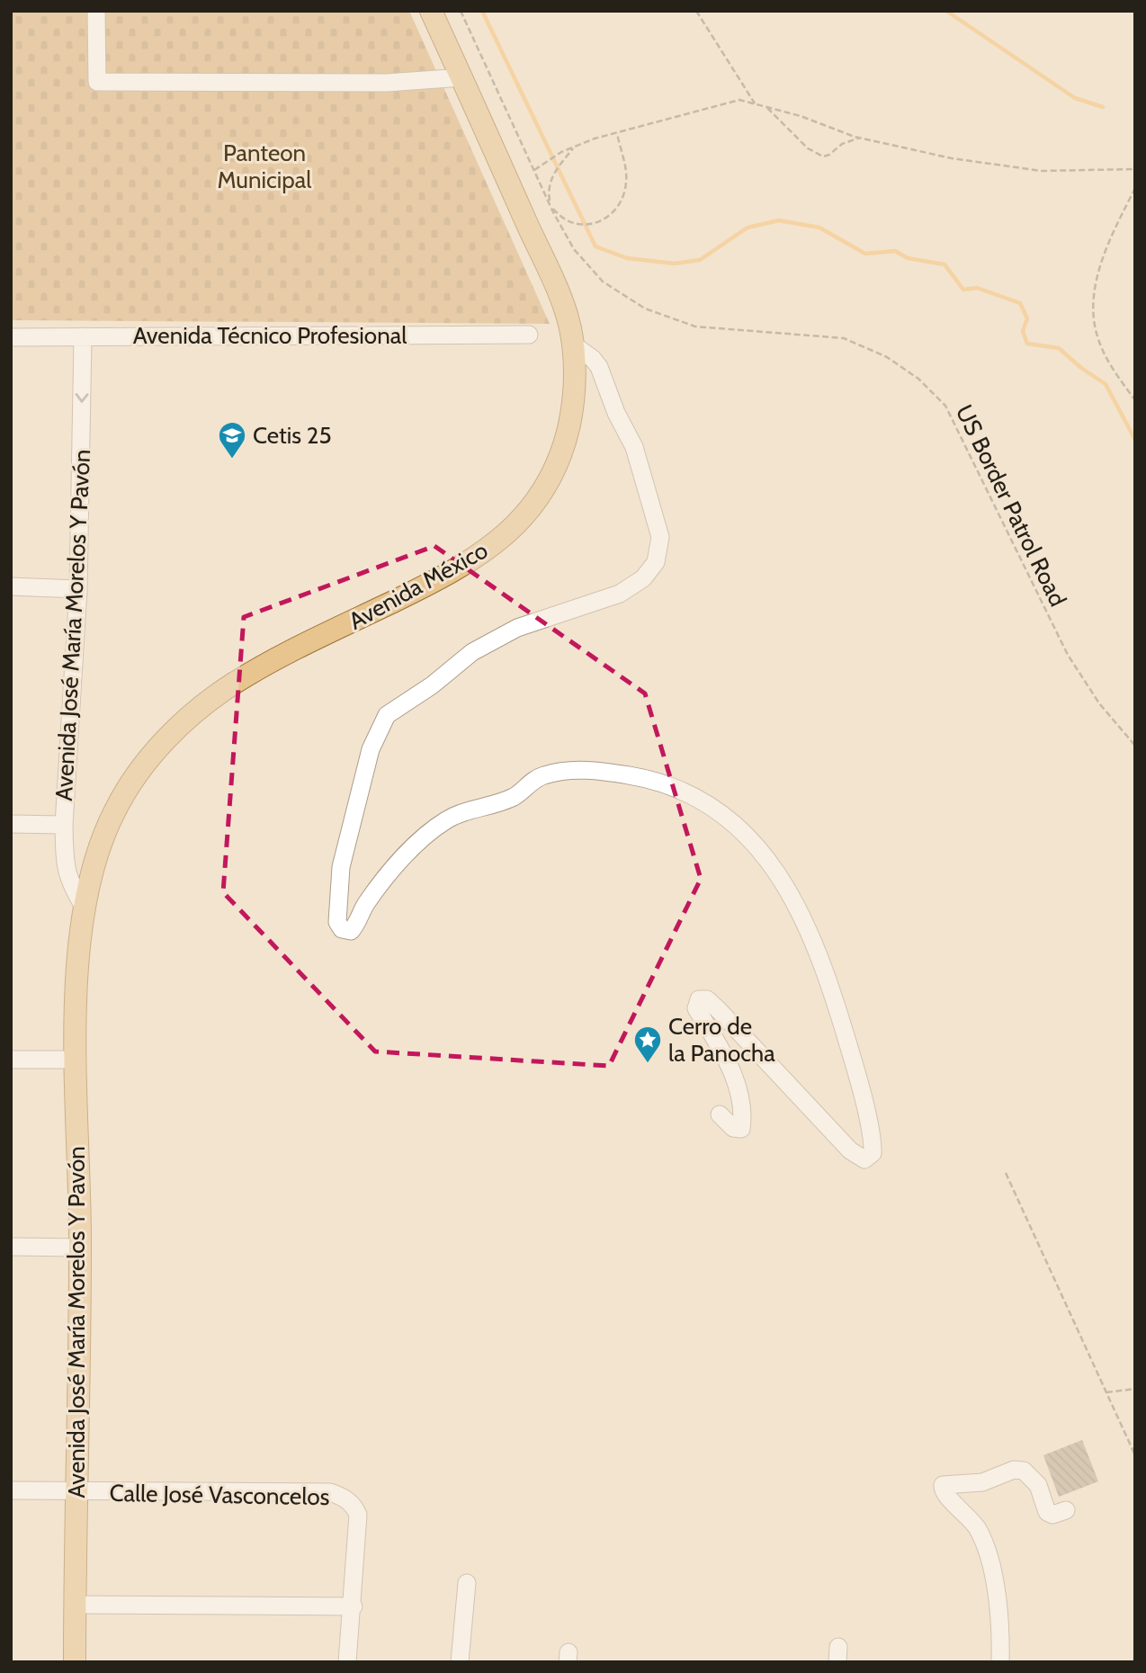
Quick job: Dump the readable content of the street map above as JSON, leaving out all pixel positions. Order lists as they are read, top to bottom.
{
  "streets": {
    "main road": ["Avenida México", "Avenida José María Morelos Y Pavón"],
    "street": ["Avenida Técnico Profesional", "Calle José Vasconcelos"],
    "path": ["US Border Patrol Road"]
  },
  "crossings": [
    ["Avenida Técnico Profesional", "Avenida José María Morelos Y Pavón"],
    ["Avenida México", "Avenida José María Morelos Y Pavón"],
    ["Avenida José María Morelos Y Pavón", "Calle José Vasconcelos"]
  ],
  "parks": ["Panteon Municipal"],
  "places": {
    "school or university": ["Cetis 25"],
    "place": ["Cerro de la Panocha"]
  }
}
